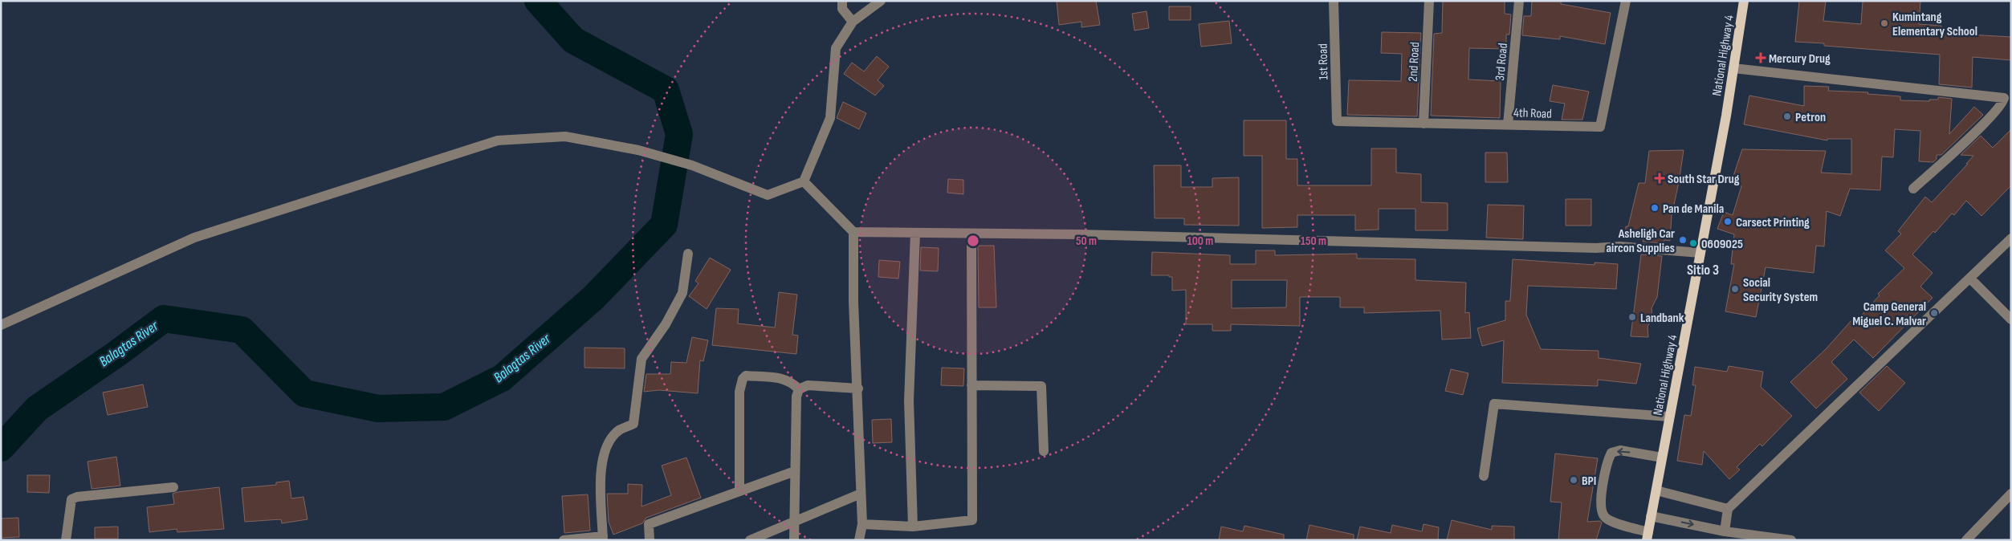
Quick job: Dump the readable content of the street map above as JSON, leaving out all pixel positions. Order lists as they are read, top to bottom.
{
  "streets": {
    "main road": ["National Highway 4"],
    "street": [
      "1st Road",
      "2nd Road",
      "3rd Road",
      "4th Road"
    ]
  },
  "crossings": [
    ["1st Road", "4th Road"],
    ["2nd Road", "4th Road"],
    ["3rd Road", "4th Road"]
  ],
  "districts": ["Sitio 3"],
  "water": ["Balagtas River"],
  "places": {
    "other": [
      "Kumintang Elementary School",
      "Petron",
      "Pan de Manila",
      "Carsect Printing",
      "Asheligh Car aircon Supplies",
      "0609025",
      "Social Security System",
      "Camp General Miguel C. Malvar",
      "Landbank",
      "BPI"
    ],
    "health": ["Mercury Drug", "South Star Drug"]
  },
  "rings": ["50 m", "100 m", "150 m"]
}
